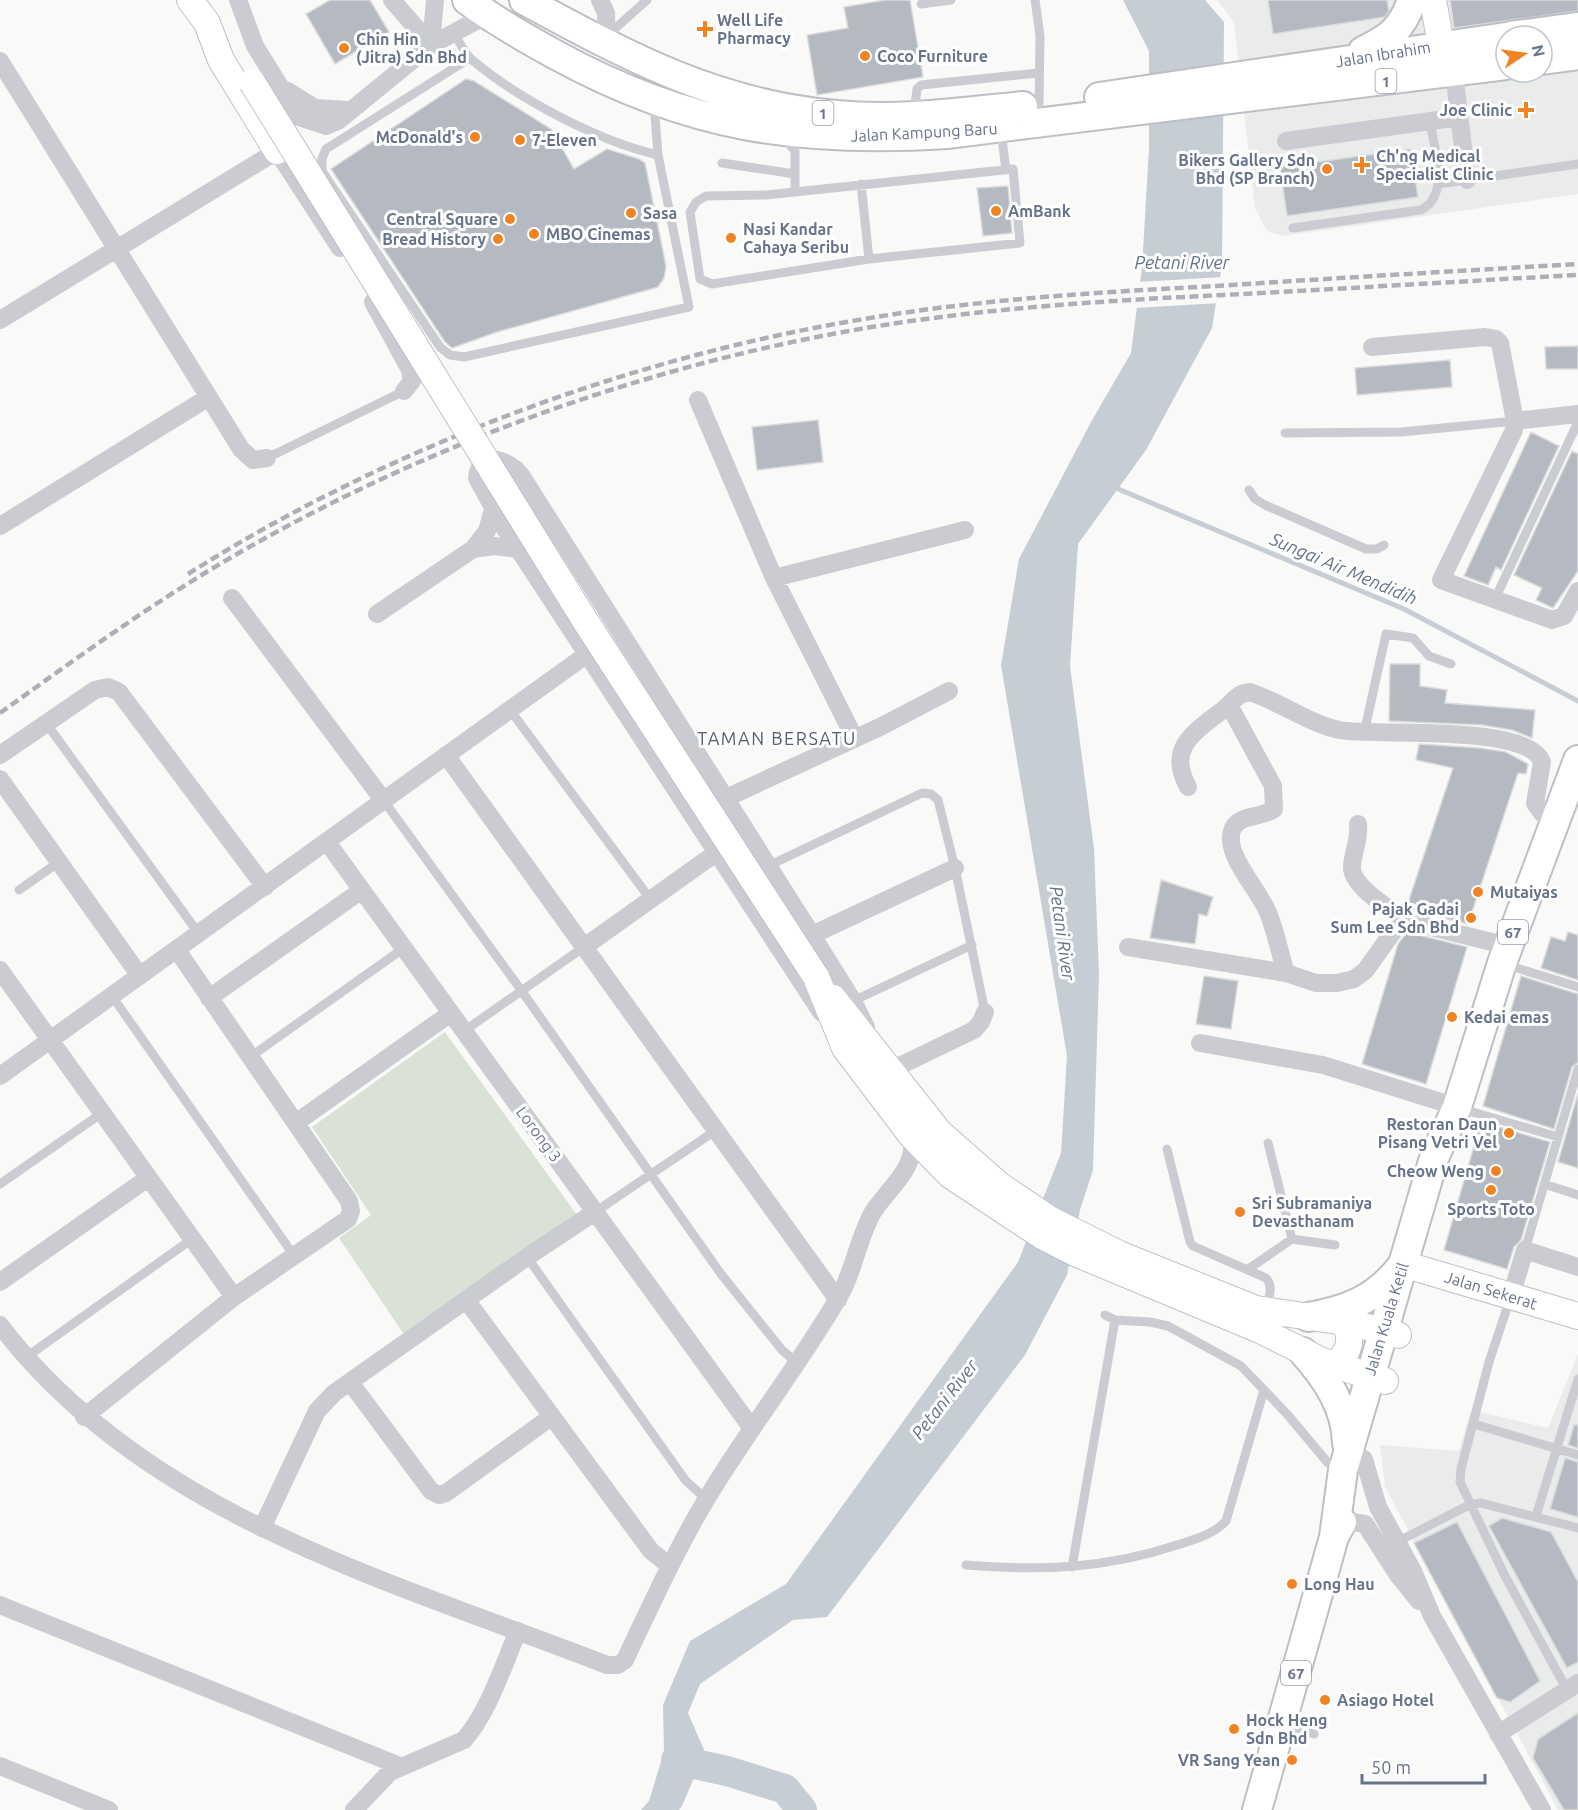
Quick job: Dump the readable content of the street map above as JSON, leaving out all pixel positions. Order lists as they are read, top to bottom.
{
  "streets": {
    "main road": [
      "Jalan Ibrahim",
      "1",
      "Jalan Kampung Baru",
      "67",
      "Jalan Kuala Ketil"
    ],
    "street": ["Lorong 3", "Jalan Sekerat"]
  },
  "crossings": [
    ["Jalan Ibrahim", "Jalan Kampung Baru"],
    ["Jalan Sekerat", "Jalan Kuala Ketil"]
  ],
  "districts": ["TAMAN BERSATU"],
  "water": ["Petani River", "Sungai Air Mendidih"],
  "places": {
    "health": ["Well Life Pharmacy", "Joe Clinic", "Ch'ng Medical Specialist Clinic"],
    "other": [
      "Chin Hin (Jitra) Sdn Bhd",
      "Coco Furniture",
      "McDonald's",
      "7-Eleven",
      "Bikers Gallery Sdn Bhd (SP Branch)",
      "AmBank",
      "Sasa",
      "Central Square",
      "MBO Cinemas",
      "Nasi Kandar Cahaya Seribu",
      "Bread History",
      "Mutaiyas",
      "Pajak Gadai Sum Lee Sdn Bhd",
      "Kedai emas",
      "Restoran Daun Pisang Vetri Vel",
      "Cheow Weng",
      "Sports Toto",
      "Sri Subramaniya Devasthanam",
      "Long Hau",
      "Asiago Hotel",
      "Hock Heng Sdn Bhd",
      "VR Sang Yean"
    ]
  },
  "scale_bar": "50 m",
  "north": "right"
}
